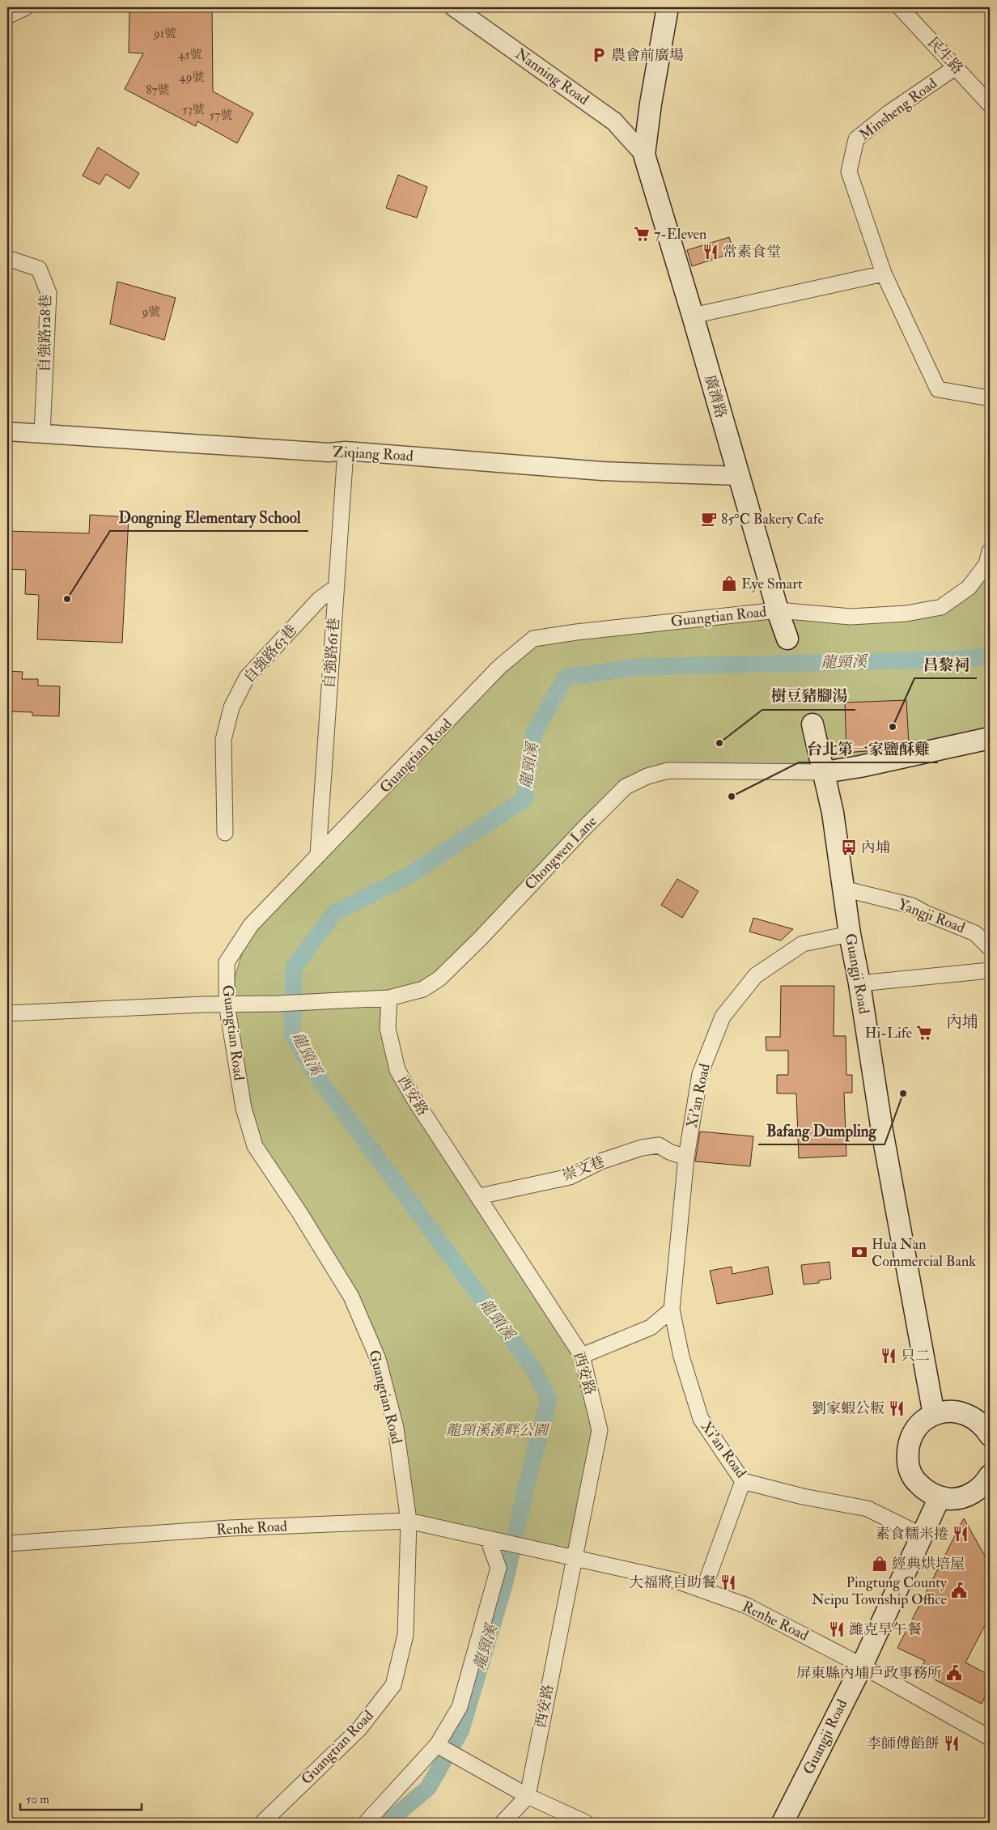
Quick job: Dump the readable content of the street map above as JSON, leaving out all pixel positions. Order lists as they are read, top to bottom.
{
  "streets": {
    "main road": ["廣濟路", "Guangji Road"],
    "street": [
      "民生路",
      "Nanning Road",
      "Minsheng Road",
      "自強路128巷",
      "Ziqiang Road",
      "Guangtian Road",
      "自強路61巷",
      "自強路63巷",
      "Chongwen Lane",
      "Yangji Road",
      "西安路",
      "Xi'an Road",
      "崇文巷",
      "Renhe Road"
    ]
  },
  "crossings": [
    ["民生路", "Minsheng Road"],
    ["Nanning Road", "廣濟路"],
    ["自強路128巷", "Ziqiang Road"],
    ["廣濟路", "Ziqiang Road"],
    ["廣濟路", "Guangtian Road"],
    ["Ziqiang Road", "自強路61巷"],
    ["Guangtian Road", "自強路61巷"],
    ["Guangtian Road", "Chongwen Lane"],
    ["Guangtian Road", "Renhe Road"],
    ["自強路61巷", "自強路63巷"],
    ["Chongwen Lane", "Guangji Road"],
    ["Chongwen Lane", "西安路"],
    ["Yangji Road", "Guangji Road"],
    ["Guangji Road", "Xi'an Road"],
    ["Guangji Road", "Renhe Road"],
    ["西安路", "崇文巷"],
    ["西安路", "Renhe Road"],
    ["Xi'an Road", "崇文巷"]
  ],
  "districts": ["內埔"],
  "water": ["龍頸溪"],
  "parks": ["龍頸溪溪畔公園"],
  "places": {
    "parking": ["農會前廣場"],
    "supermarket": ["7-Eleven", "Hi-Life"],
    "restaurant": [
      "常素食堂",
      "只二",
      "劉家蝦公粄",
      "素食糯米捲",
      "大福將自助餐",
      "濰克早午餐",
      "李師傅餡餅"
    ],
    "cafe": ["85°C Bakery Cafe"],
    "shop": ["Eye Smart", "經典烘培屋"],
    "other": [
      "Dongning Elementary School",
      "昌黎祠",
      "樹豆豬腳湯",
      "台北第一家鹽酥雞",
      "Bafang Dumpling"
    ],
    "bus stop": ["內埔"],
    "bank": ["Hua Nan Commercial Bank"],
    "public building": ["Pingtung County Neipu Township Office", "屏東縣內埔戶政事務所"]
  },
  "house_numbers": [
    "91號",
    "45號",
    "49號",
    "87號",
    "53號",
    "57號",
    "9號"
  ],
  "scale_bar": "50 m"
}
